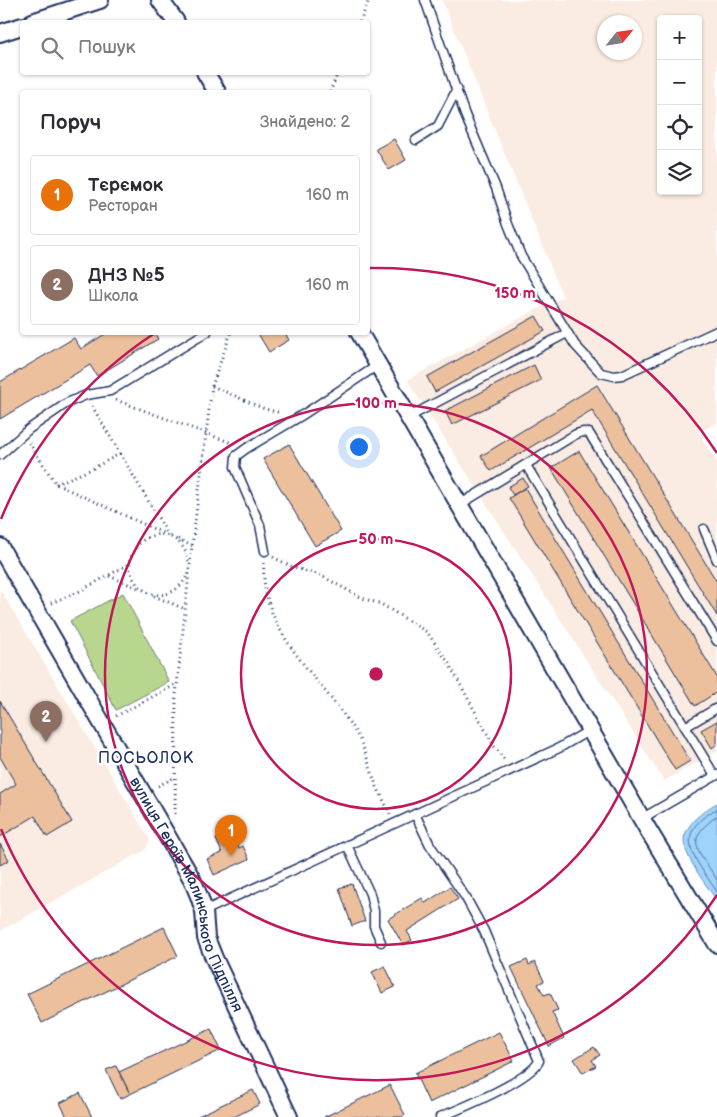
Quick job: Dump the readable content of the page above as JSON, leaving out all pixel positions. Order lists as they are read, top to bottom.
{
  "streets": {
    "street": ["вулиця Героїв Малинського Підпілля"]
  },
  "districts": ["ПОСЬОЛОК"],
  "north": "top right",
  "page": {
    "map_buttons": ["+", "−"],
    "search": "Пошук",
    "heading": ["Поруч", "Знайдено: 2"],
    "list": [
      {
        "mark": "1",
        "name": "Тєрємок",
        "note": "Ресторан",
        "value": "160 m"
      },
      {
        "mark": "2",
        "name": "ДНЗ №5",
        "note": "Школа",
        "value": "160 m"
      }
    ],
    "pins": ["2", "1"]
  },
  "rings": ["150 m", "100 m", "50 m"]
}
